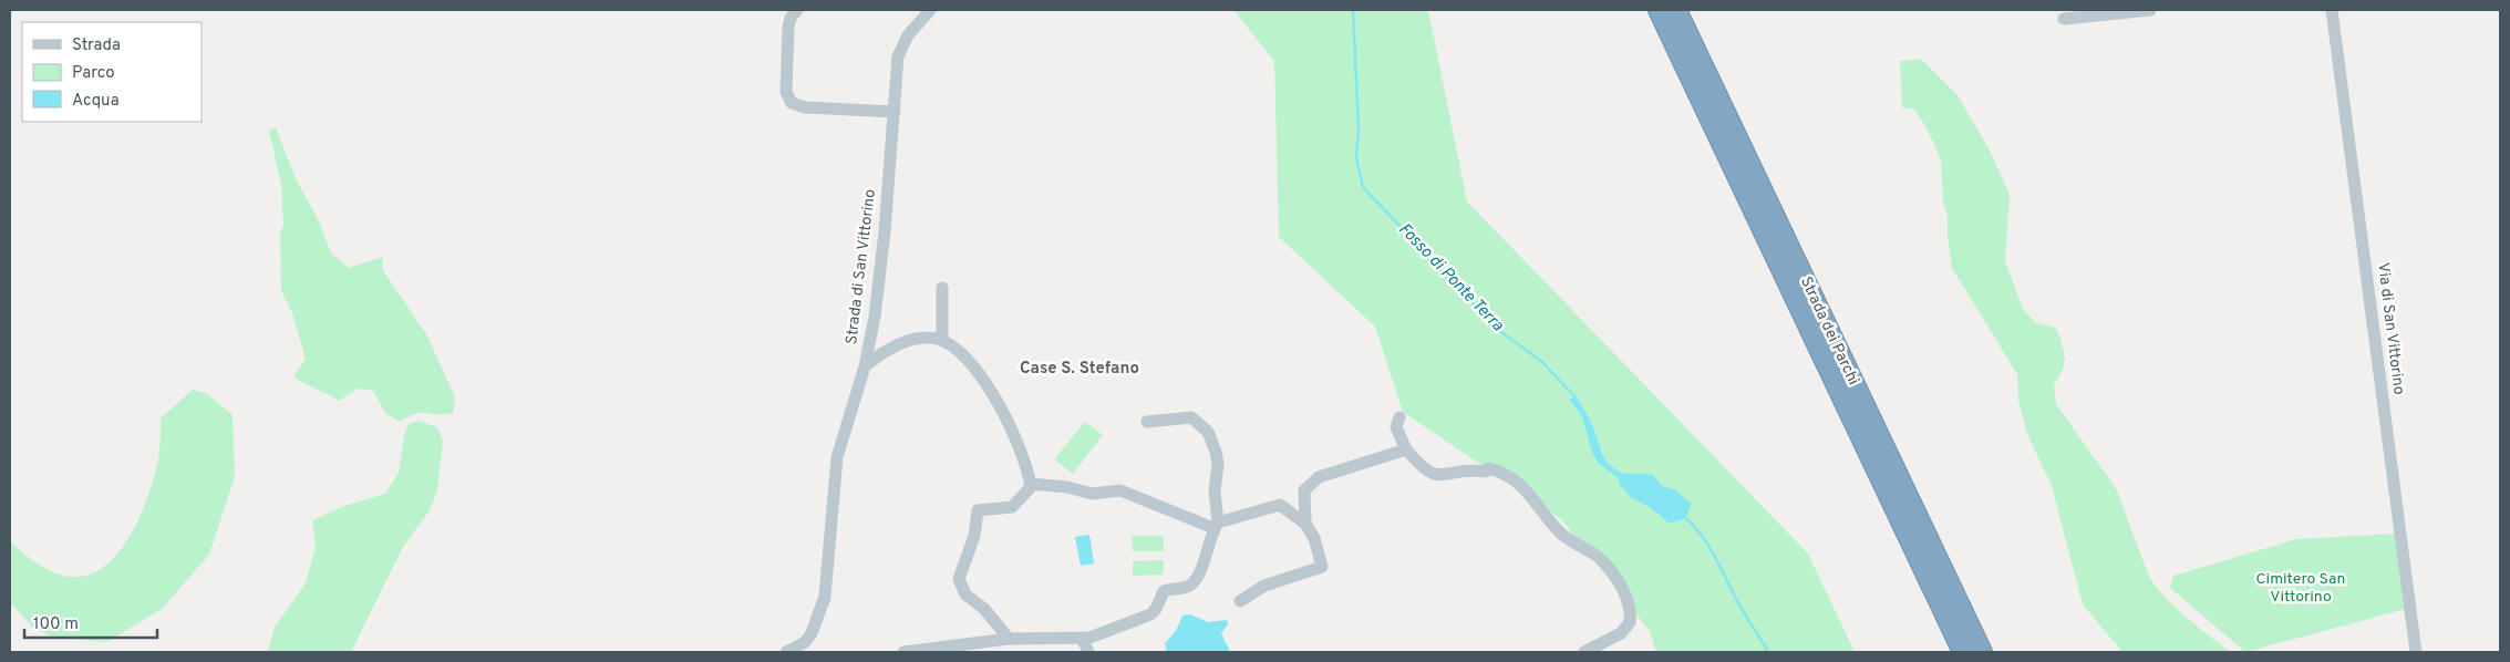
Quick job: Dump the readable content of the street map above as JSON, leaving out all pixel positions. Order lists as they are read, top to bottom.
{
  "streets": {
    "highway": ["Strada dei Parchi"],
    "street": ["Strada di San Vittorino", "Via di San Vittorino"]
  },
  "districts": ["Case S. Stefano"],
  "water": ["Fosso di Ponte Terra"],
  "parks": ["Cimitero San Vittorino"],
  "legend": ["Strada", "Parco", "Acqua"],
  "scale_bar": "100 m"
}
